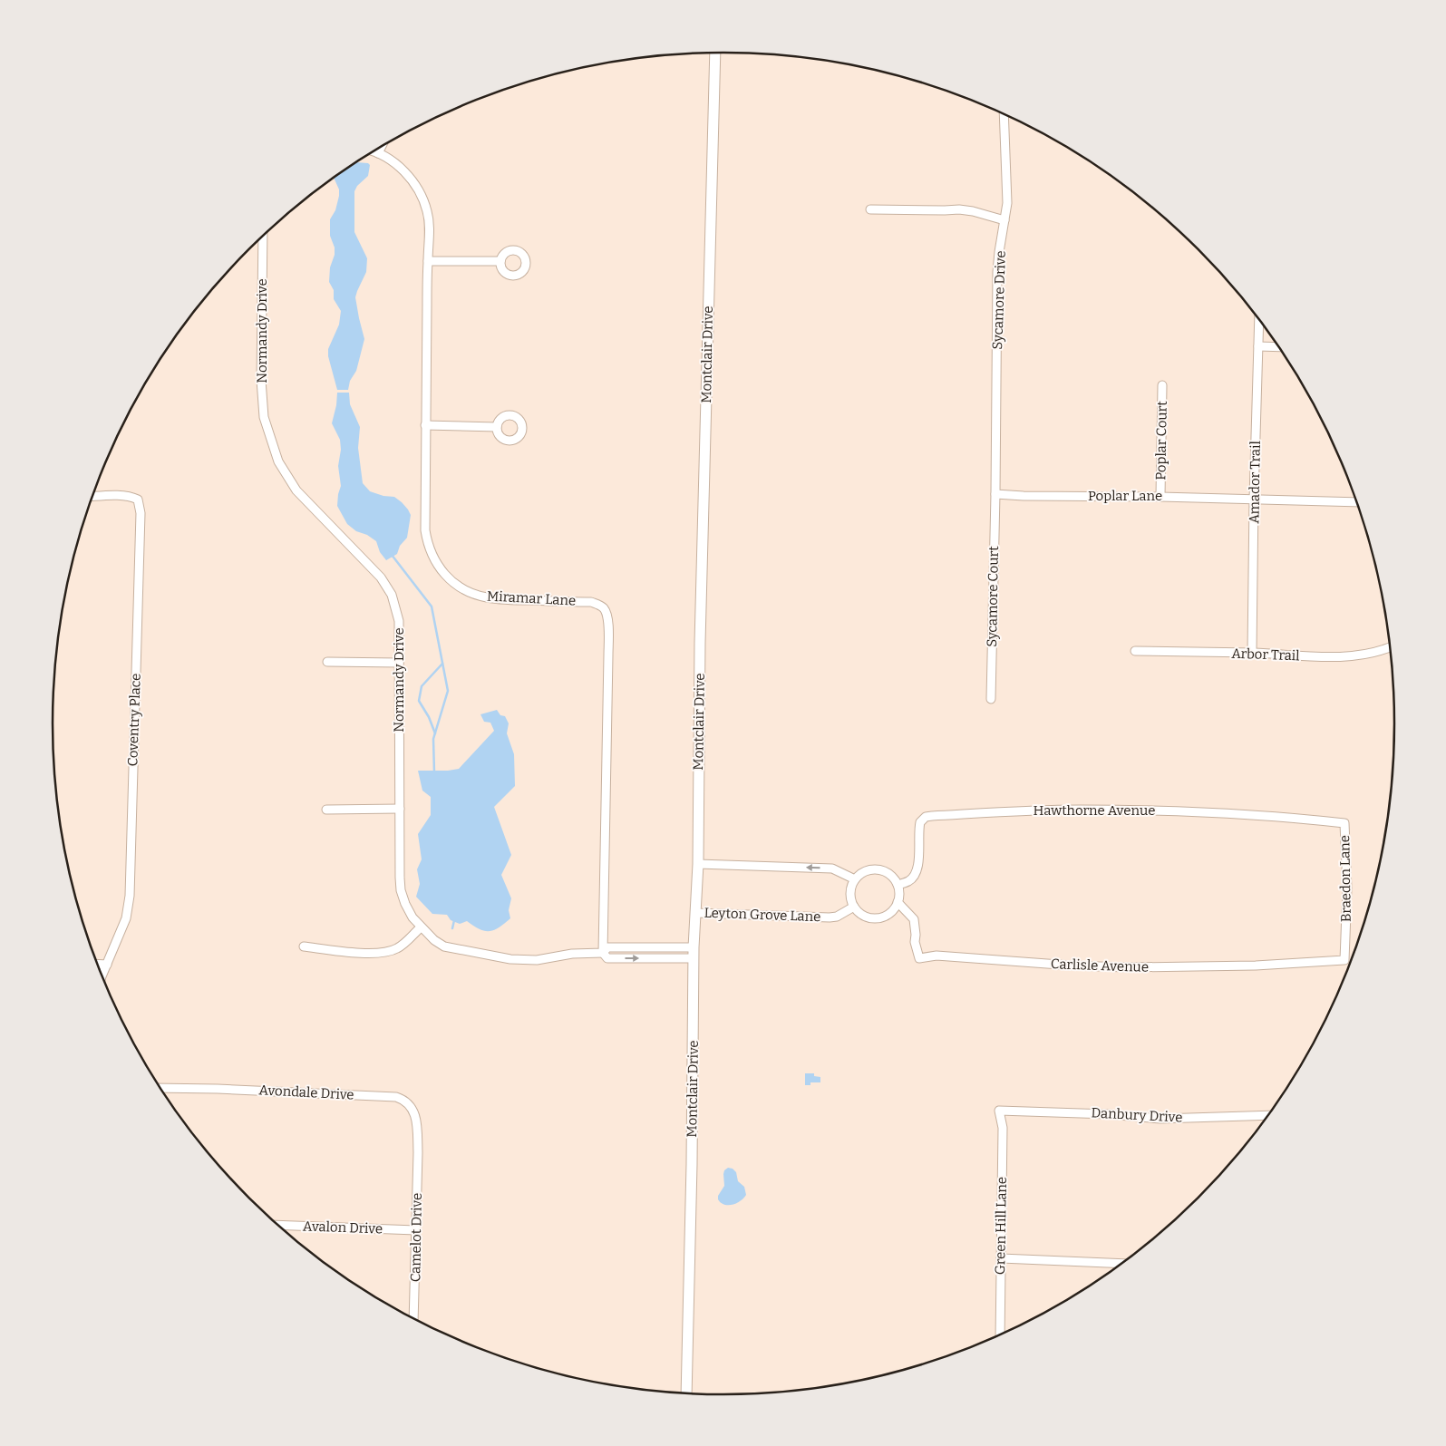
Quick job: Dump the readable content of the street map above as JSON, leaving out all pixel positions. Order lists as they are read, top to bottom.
{
  "streets": {
    "street": [
      "Sycamore Drive",
      "Normandy Drive",
      "Montclair Drive",
      "Poplar Court",
      "Amador Trail",
      "Poplar Lane",
      "Sycamore Court",
      "Miramar Lane",
      "Arbor Trail",
      "Coventry Place",
      "Hawthorne Avenue",
      "Braedon Lane",
      "Leyton Grove Lane",
      "Carlisle Avenue",
      "Avondale Drive",
      "Danbury Drive",
      "Green Hill Lane",
      "Avalon Drive",
      "Camelot Drive"
    ]
  },
  "crossings": [
    ["Sycamore Drive", "Poplar Lane"],
    ["Sycamore Drive", "Sycamore Court"],
    ["Normandy Drive", "Montclair Drive"],
    ["Normandy Drive", "Miramar Lane"],
    ["Montclair Drive", "Leyton Grove Lane"],
    ["Poplar Court", "Poplar Lane"],
    ["Amador Trail", "Poplar Lane"],
    ["Amador Trail", "Arbor Trail"],
    ["Poplar Lane", "Sycamore Court"],
    ["Hawthorne Avenue", "Braedon Lane"],
    ["Hawthorne Avenue", "Leyton Grove Lane"],
    ["Hawthorne Avenue", "Carlisle Avenue"],
    ["Braedon Lane", "Carlisle Avenue"],
    ["Leyton Grove Lane", "Carlisle Avenue"],
    ["Avondale Drive", "Camelot Drive"],
    ["Danbury Drive", "Green Hill Lane"],
    ["Avalon Drive", "Camelot Drive"]
  ]
}
